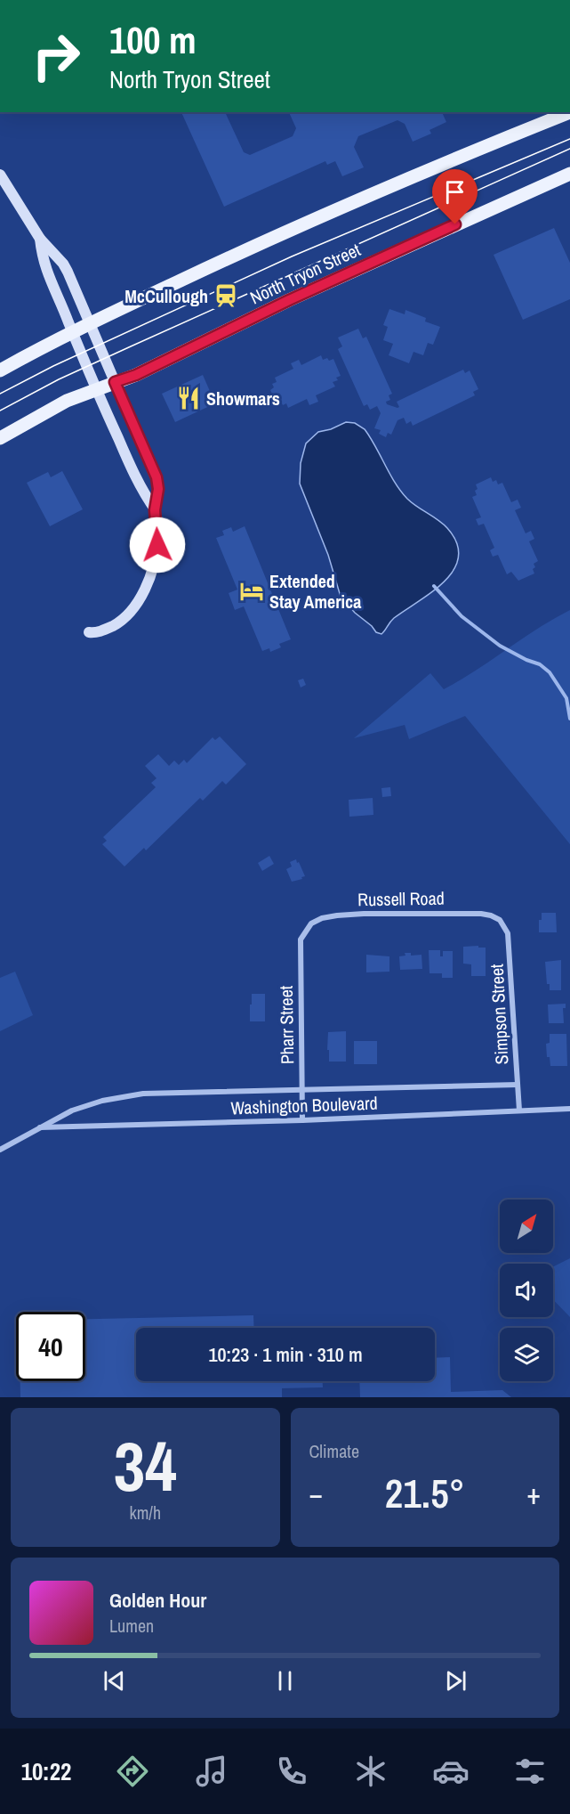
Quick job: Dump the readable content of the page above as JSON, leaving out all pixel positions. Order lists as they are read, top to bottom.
{
  "streets": {
    "main road": ["North Tryon Street"],
    "street": [
      "Russell Road",
      "Simpson Street",
      "Pharr Street",
      "Washington Boulevard"
    ]
  },
  "crossings": [
    ["Russell Road", "Simpson Street"],
    ["Russell Road", "Pharr Street"],
    ["Simpson Street", "Washington Boulevard"],
    ["Pharr Street", "Washington Boulevard"]
  ],
  "places": {
    "station": ["McCullough"],
    "restaurant": ["Showmars"],
    "hotel": ["Extended Stay America"]
  },
  "north": "top right",
  "page": {
    "turn": ["100 m", "North Tryon Street"],
    "limit": "40",
    "trip": "10:23 · 1 min · 310 m",
    "tile": [
      ["34", "km/h"],
      "Climate"
    ],
    "heat": ["−", "21.5°", "+"],
    "song": ["Golden Hour", "Lumen"],
    "tabs": "10:22"
  }
}
